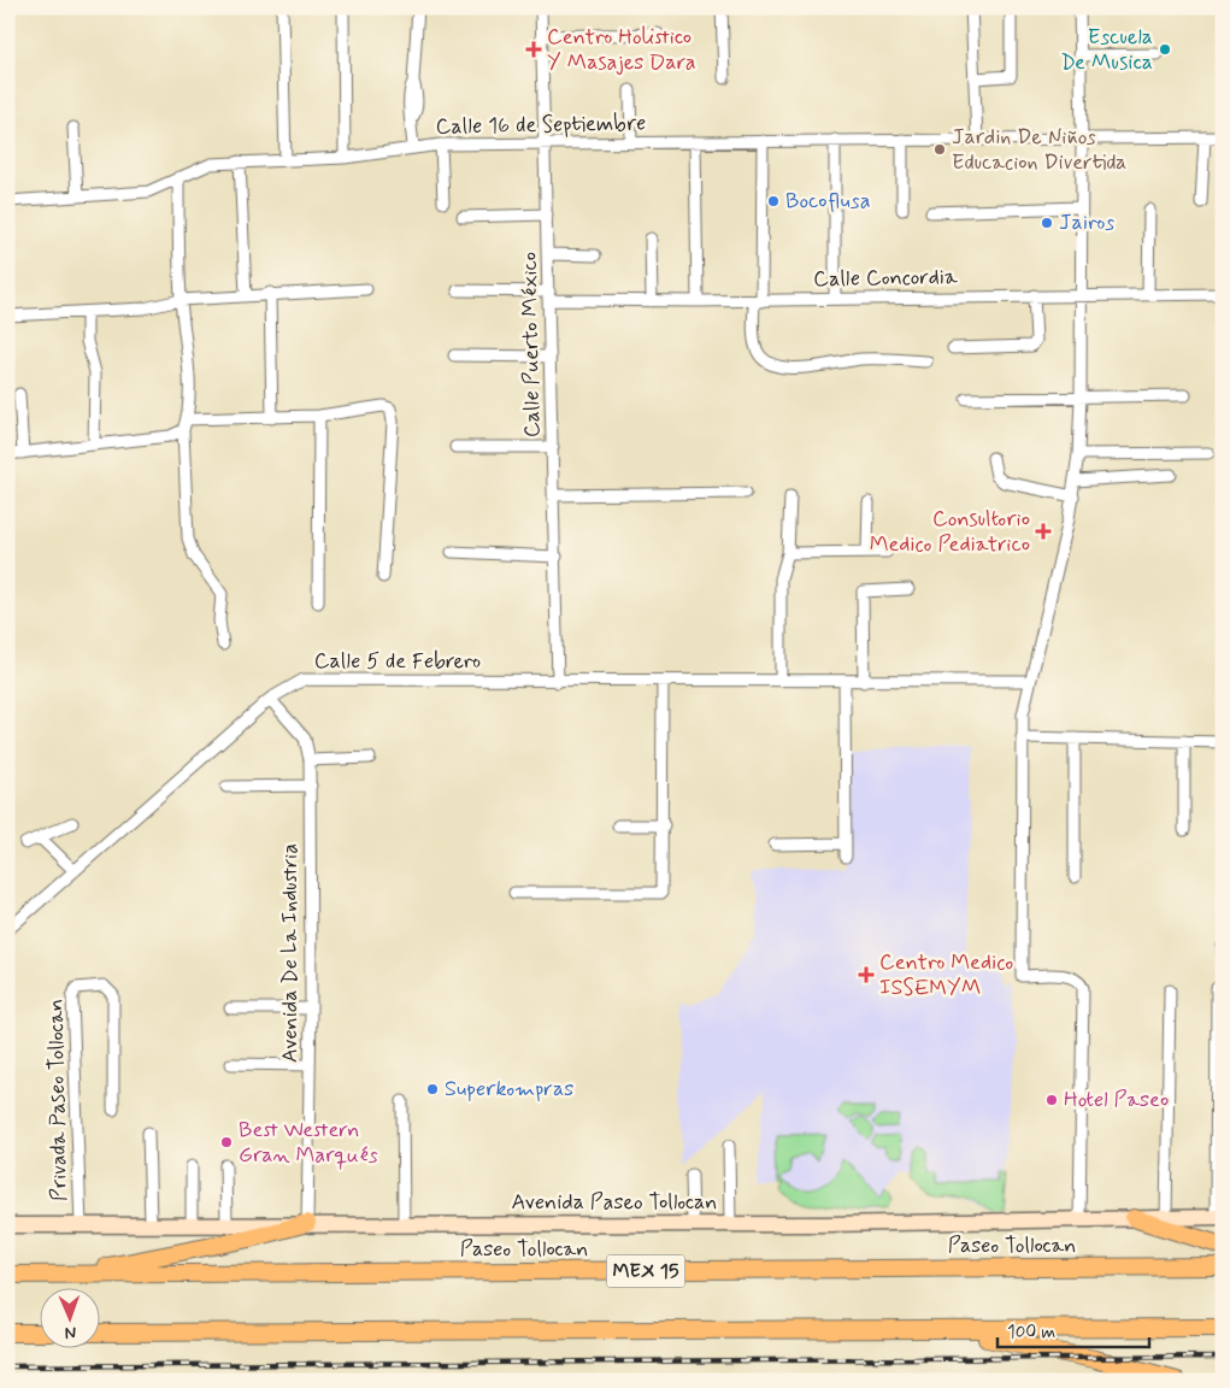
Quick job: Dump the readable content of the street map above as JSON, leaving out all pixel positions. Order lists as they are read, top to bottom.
{
  "streets": {
    "highway": ["Paseo Tollocan", "MEX 15"],
    "main road": ["Avenida Paseo Tollocan"],
    "street": [
      "Calle 16 de Septiembre",
      "Calle Concordia",
      "Calle Puerto México",
      "Calle 5 de Febrero",
      "Avenida De La Industria",
      "Privada Paseo Tollocan"
    ]
  },
  "crossings": [
    ["Calle 16 de Septiembre", "Calle Puerto México"],
    ["Calle Concordia", "Calle Puerto México"],
    ["Calle Puerto México", "Calle 5 de Febrero"],
    ["Calle 5 de Febrero", "Avenida De La Industria"],
    ["Avenida De La Industria", "Avenida Paseo Tollocan"],
    ["Privada Paseo Tollocan", "Avenida Paseo Tollocan"]
  ],
  "places": {
    "health": ["Centro Holistico Y Masajes Dara", "Consultorio Medico Pediatrico", "Centro Medico ISSEMYM"],
    "other": [
      "Escuela De Musica",
      "Jardin De Niños Educacion Divertida",
      "Bocoflusa",
      "Jairos",
      "Superkompras",
      "Hotel Paseo",
      "Best Western Gran Marqués"
    ]
  },
  "scale_bar": "100 m",
  "north": "bottom"
}
